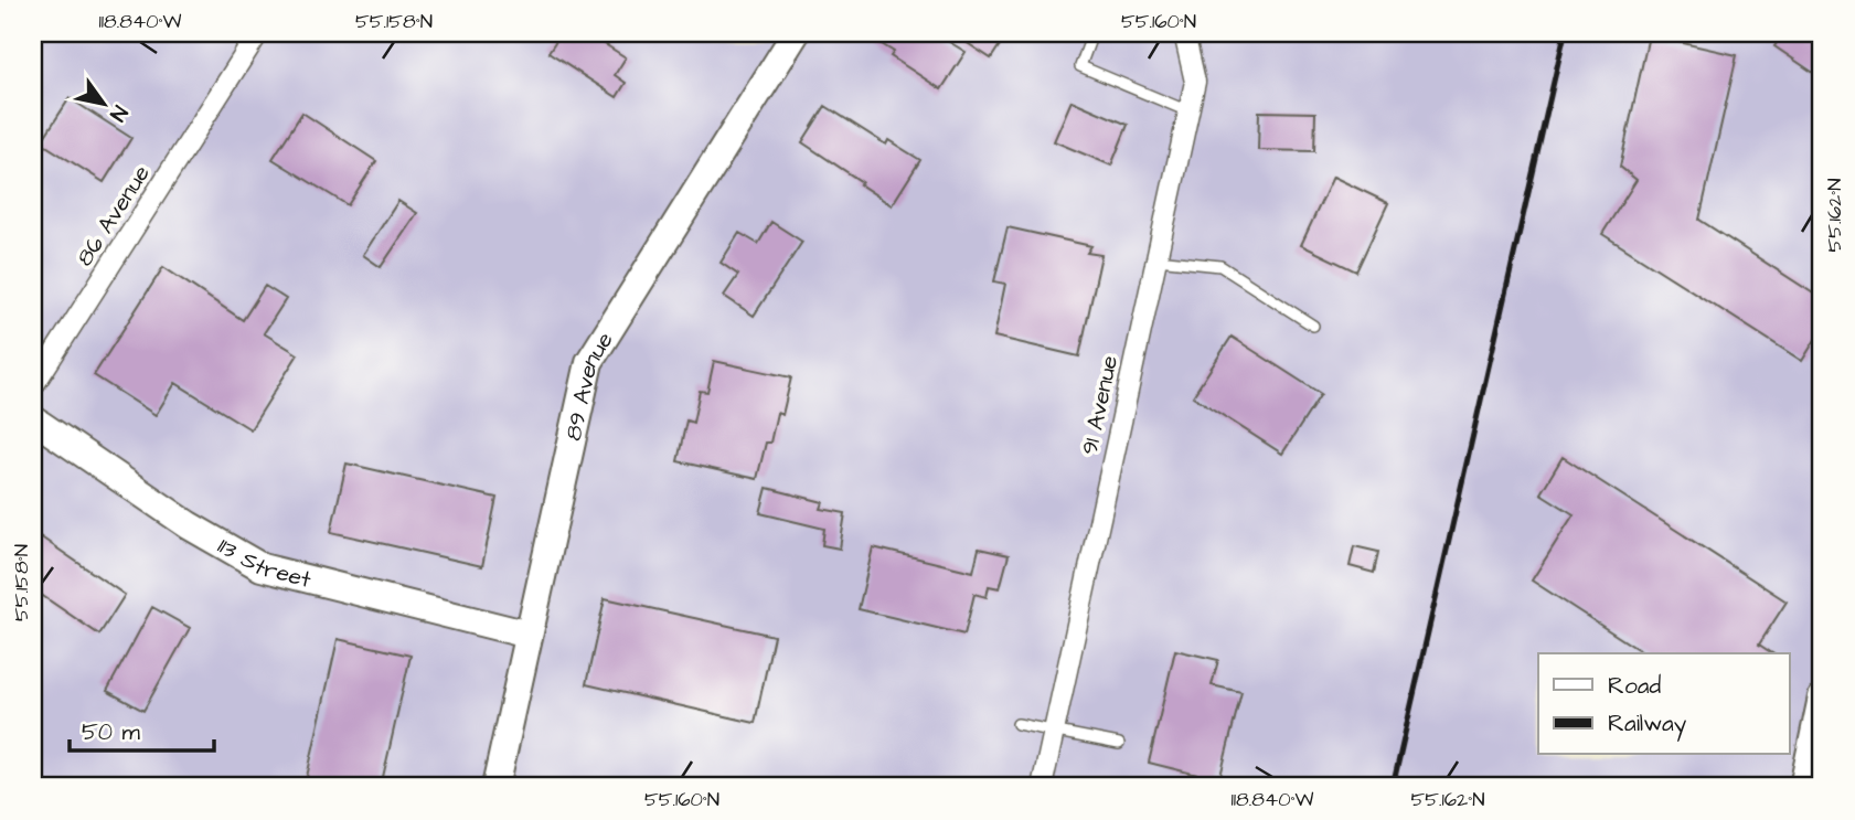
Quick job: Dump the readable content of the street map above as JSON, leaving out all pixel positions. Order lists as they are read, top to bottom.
{
  "streets": {
    "street": [
      "86 Avenue",
      "89 Avenue",
      "91 Avenue",
      "113 Street"
    ]
  },
  "crossings": [
    ["89 Avenue", "113 Street"]
  ],
  "legend": ["Road", "Railway"],
  "scale_bar": "50 m",
  "north": "bottom right",
  "coordinates": [
    "118.840°W",
    "55.158°N",
    "55.160°N",
    "55.162°N"
  ]
}
